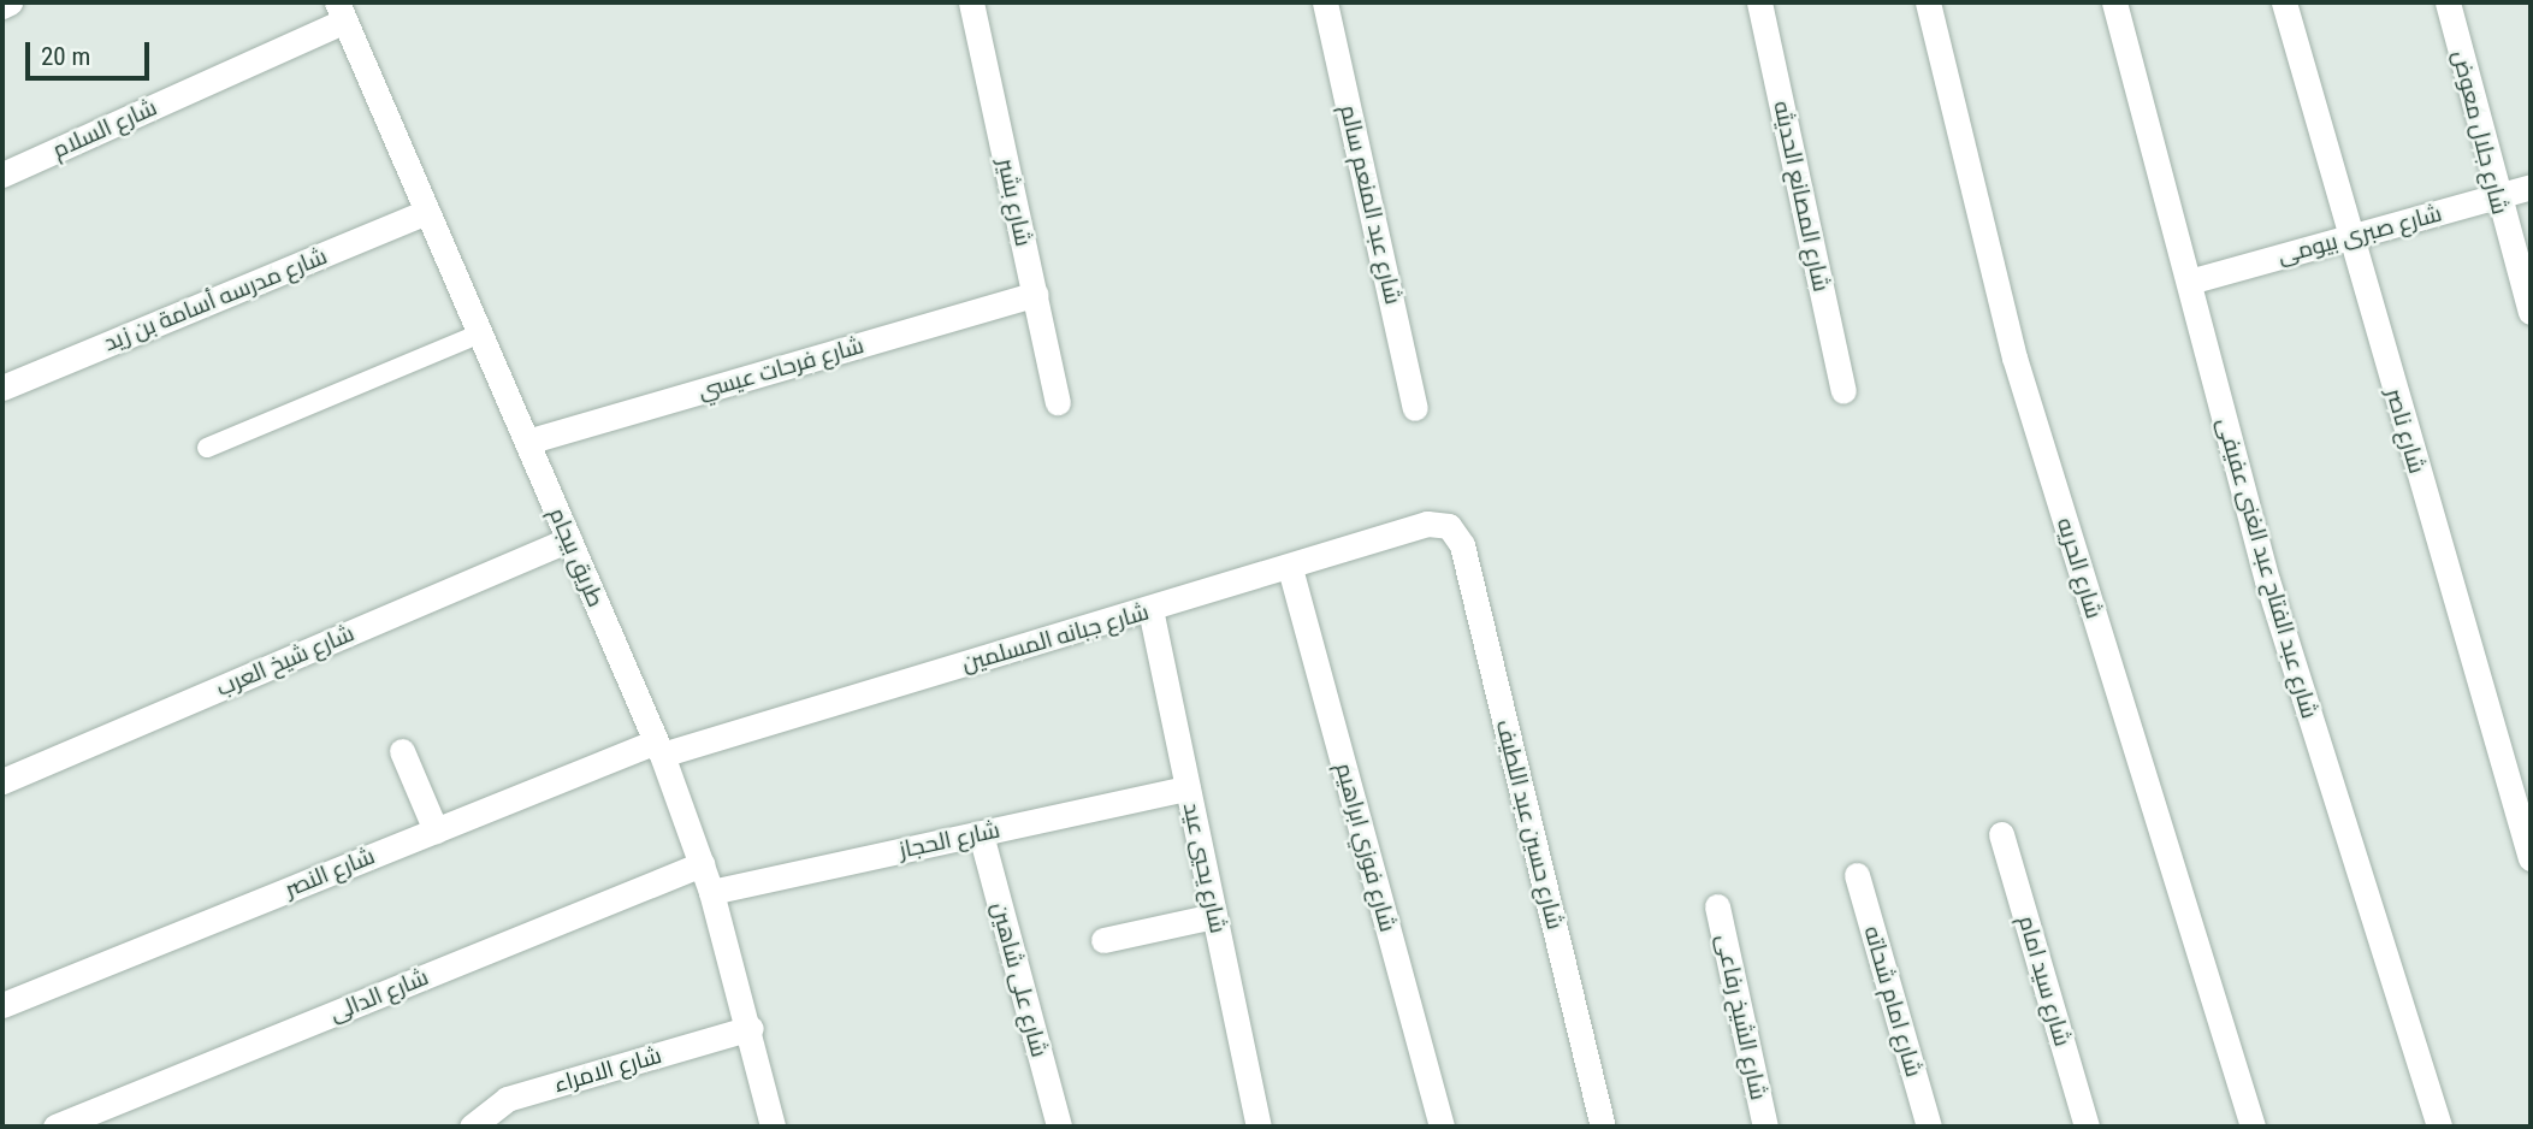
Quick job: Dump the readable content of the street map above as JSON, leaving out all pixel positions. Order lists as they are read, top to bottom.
{
  "streets": {
    "street": [
      "شارع السلام",
      "شارع جلال معوض",
      "شارع المصانع الحديثه",
      "شارع بشير",
      "شارع عبد المنعم سالم",
      "شارع صبرى بيومى",
      "شارع مدرسه أسامة بن زيد",
      "شارع فرحات عيسي",
      "شارع ناصر",
      "طريق بيجام",
      "شارع الحريه",
      "شارع عبد الفتاح عبد الغنى عفيفى",
      "شارع جبانه المسلمين",
      "شارع شيخ العرب",
      "شارع حسين عبد اللطيف",
      "شارع الحجاز",
      "شارع فوزي ابراهيم",
      "شارع يحيي عيد",
      "شارع النصر",
      "شارع على شاهين",
      "شارع سيد امام",
      "شارع الدالى",
      "شارع امام شحاته",
      "شارع الشيخ رفاعى",
      "شارع الامراء"
    ]
  },
  "crossings": [
    ["شارع السلام", "طريق بيجام"],
    ["شارع جلال معوض", "شارع صبرى بيومى"],
    ["شارع بشير", "شارع فرحات عيسي"],
    ["شارع صبرى بيومى", "شارع ناصر"],
    ["شارع صبرى بيومى", "شارع عبد الفتاح عبد الغنى عفيفى"],
    ["شارع مدرسه أسامة بن زيد", "طريق بيجام"],
    ["شارع فرحات عيسي", "طريق بيجام"],
    ["طريق بيجام", "شارع جبانه المسلمين"],
    ["طريق بيجام", "شارع شيخ العرب"],
    ["طريق بيجام", "شارع الحجاز"],
    ["طريق بيجام", "شارع النصر"],
    ["طريق بيجام", "شارع الدالى"],
    ["طريق بيجام", "شارع الامراء"],
    ["شارع جبانه المسلمين", "شارع حسين عبد اللطيف"],
    ["شارع جبانه المسلمين", "شارع فوزي ابراهيم"],
    ["شارع جبانه المسلمين", "شارع يحيي عيد"],
    ["شارع جبانه المسلمين", "شارع النصر"],
    ["شارع الحجاز", "شارع يحيي عيد"],
    ["شارع الحجاز", "شارع على شاهين"]
  ],
  "scale_bar": "20 m"
}
